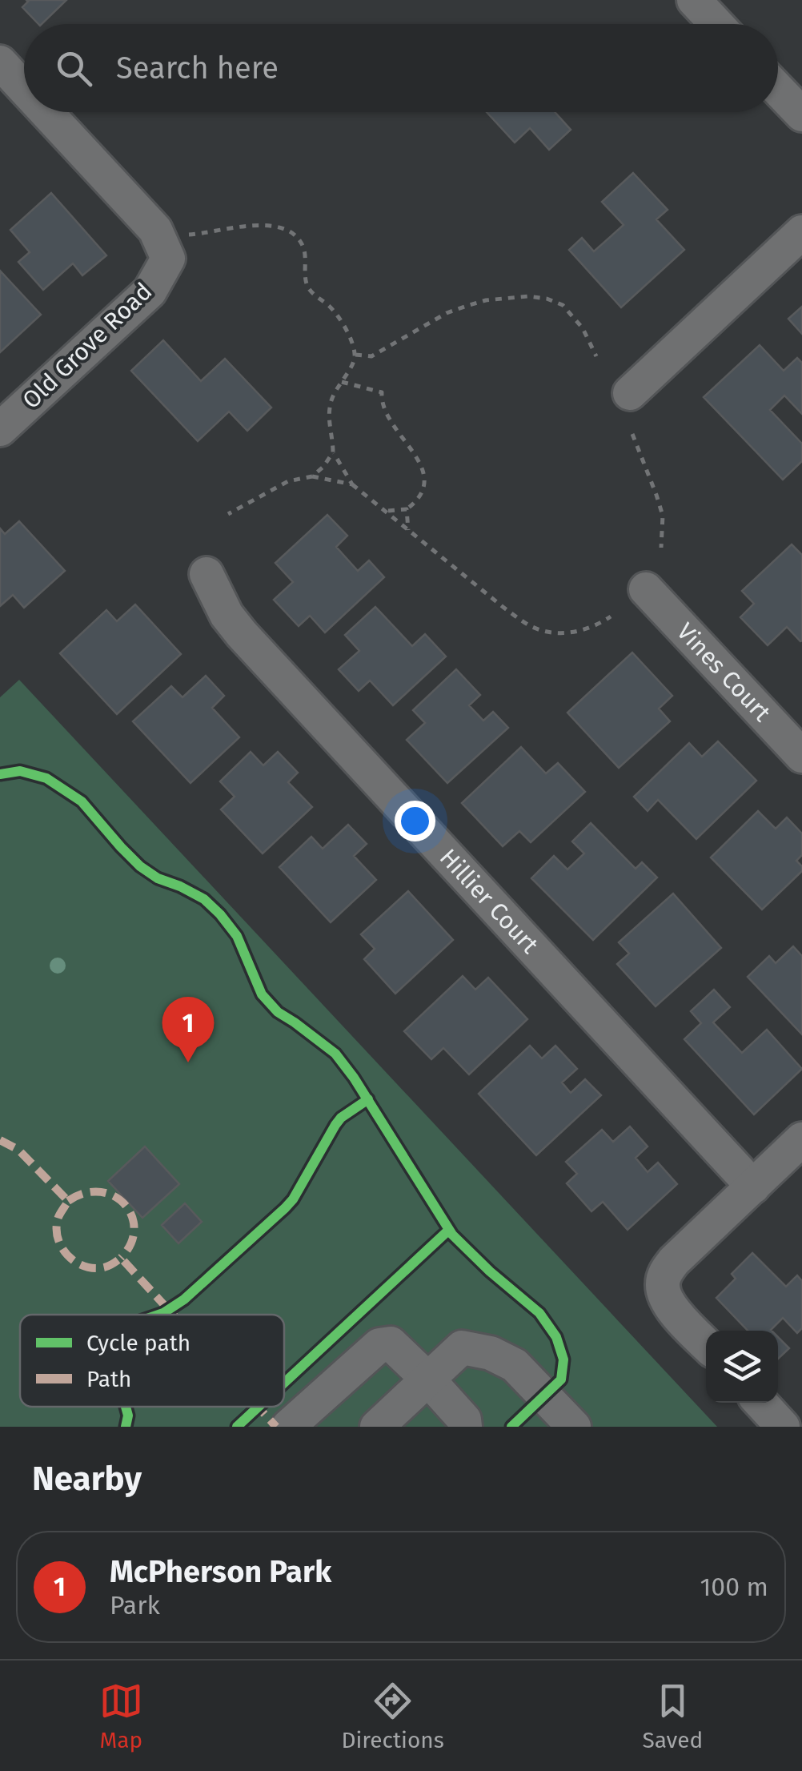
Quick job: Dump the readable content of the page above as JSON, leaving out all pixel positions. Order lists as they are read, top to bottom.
{
  "streets": {
    "street": ["Old Grove Road", "Vines Court", "Hillier Court"]
  },
  "legend": ["Cycle path", "Path"],
  "page": {
    "search": "Search here",
    "pins": "1",
    "heading": "Nearby",
    "list": [
      {
        "mark": "1",
        "name": "McPherson Park",
        "note": "Park",
        "value": "100 m"
      }
    ],
    "nav": ["Map", "Directions", "Saved"]
  }
}
